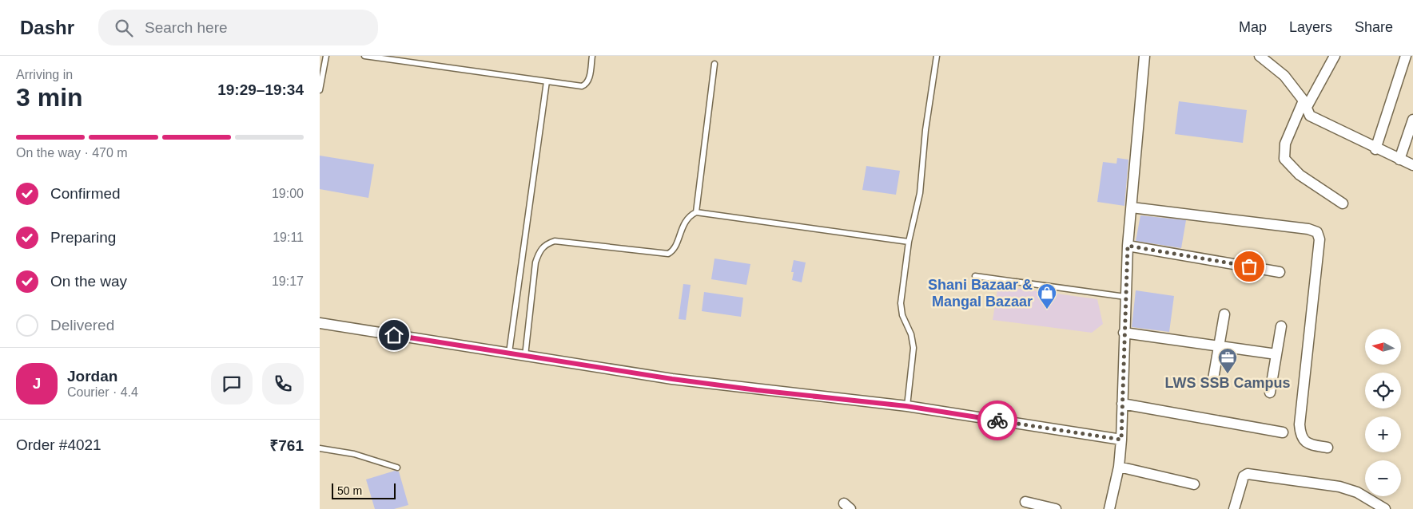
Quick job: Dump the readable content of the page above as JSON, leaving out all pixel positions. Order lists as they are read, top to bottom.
{
  "places": {
    "shop": ["Shani Bazaar & Mangal Bazaar"],
    "office": ["LWS SSB Campus"]
  },
  "scale_bar": "50 m",
  "north": "left",
  "page": {
    "header": "Dashr",
    "search": "Search here",
    "nav": ["Map", "Layers", "Share"],
    "heading": ["3 min", "Arriving in", "19:29–19:34"],
    "panel": [
      "Jordan",
      "Courier · 4.4",
      "Order #4021",
      "₹761"
    ],
    "bar": "On the way · 470 m",
    "list": [
      ["Confirmed", "19:00"],
      ["Preparing", "19:11"],
      ["On the way", "19:17"],
      "Delivered"
    ],
    "map_buttons": ["+", "−"],
    "round": "J",
    "scale": "50 m"
  }
}
